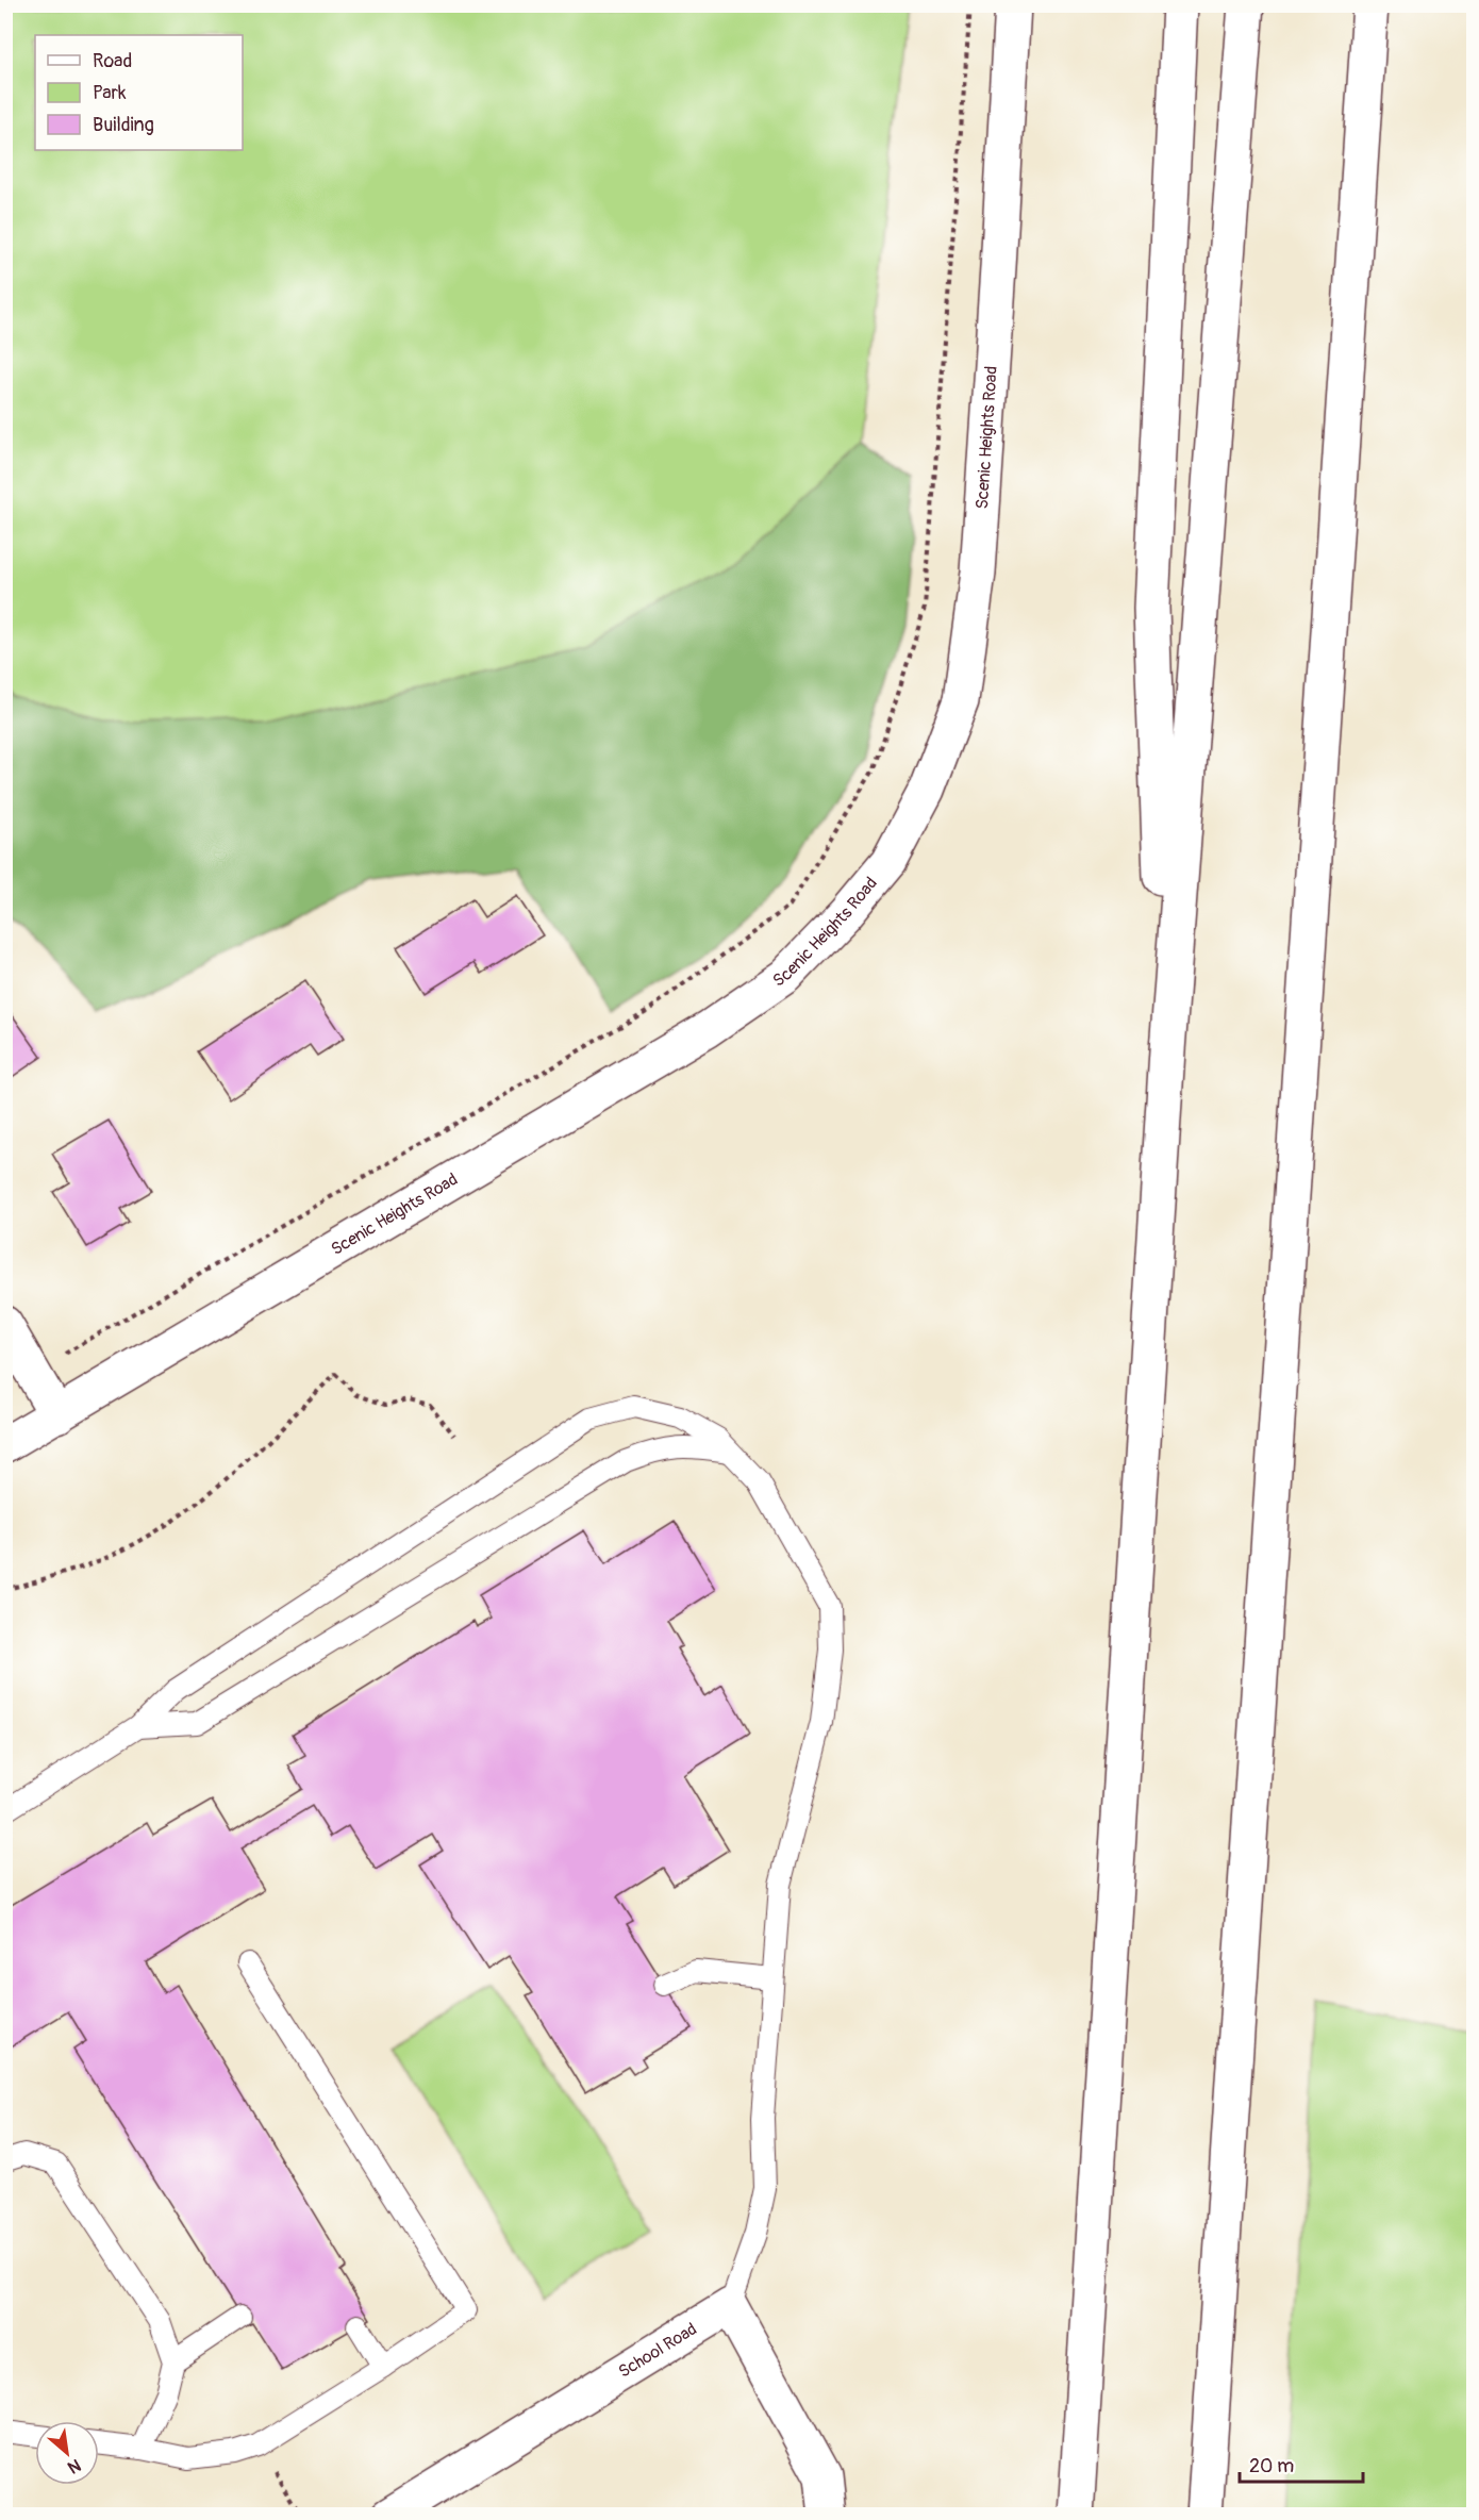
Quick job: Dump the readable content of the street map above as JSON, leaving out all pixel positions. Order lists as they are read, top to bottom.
{
  "streets": {
    "main road": ["Scenic Heights Road", "School Road"]
  },
  "legend": ["Road", "Park", "Building"],
  "scale_bar": "20 m",
  "north": "bottom right"
}
